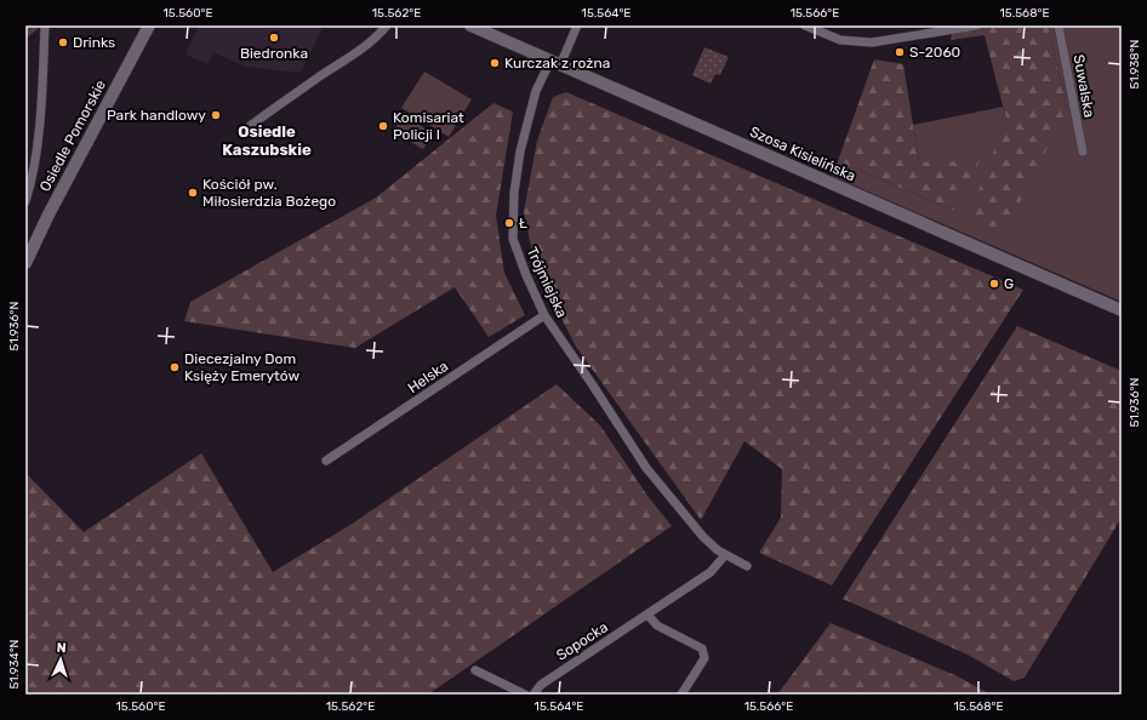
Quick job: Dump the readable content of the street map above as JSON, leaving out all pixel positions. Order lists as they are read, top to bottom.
{
  "streets": {
    "street": [
      "Suwalska",
      "Osiedle Pomorskie",
      "Szosa Kisielińska",
      "Trójmiejska",
      "Helska",
      "Sopocka"
    ]
  },
  "crossings": [
    ["Szosa Kisielińska", "Trójmiejska"],
    ["Trójmiejska", "Helska"],
    ["Trójmiejska", "Sopocka"]
  ],
  "districts": ["Osiedle Kaszubskie"],
  "places": [
    "Biedronka",
    "Drinks",
    "S-2060",
    "Kurczak z rożna",
    "Park handlowy",
    "Komisariat Policji I",
    "Kościół pw. Miłosierdzia Bożego",
    "Ł",
    "G",
    "Diecezjalny Dom Księży Emerytów"
  ],
  "north": "top",
  "coordinates": [
    "15.560°E",
    "15.562°E",
    "15.564°E",
    "15.566°E",
    "15.568°E",
    "51.938°N",
    "51.936°N",
    "51.934°N"
  ]
}
